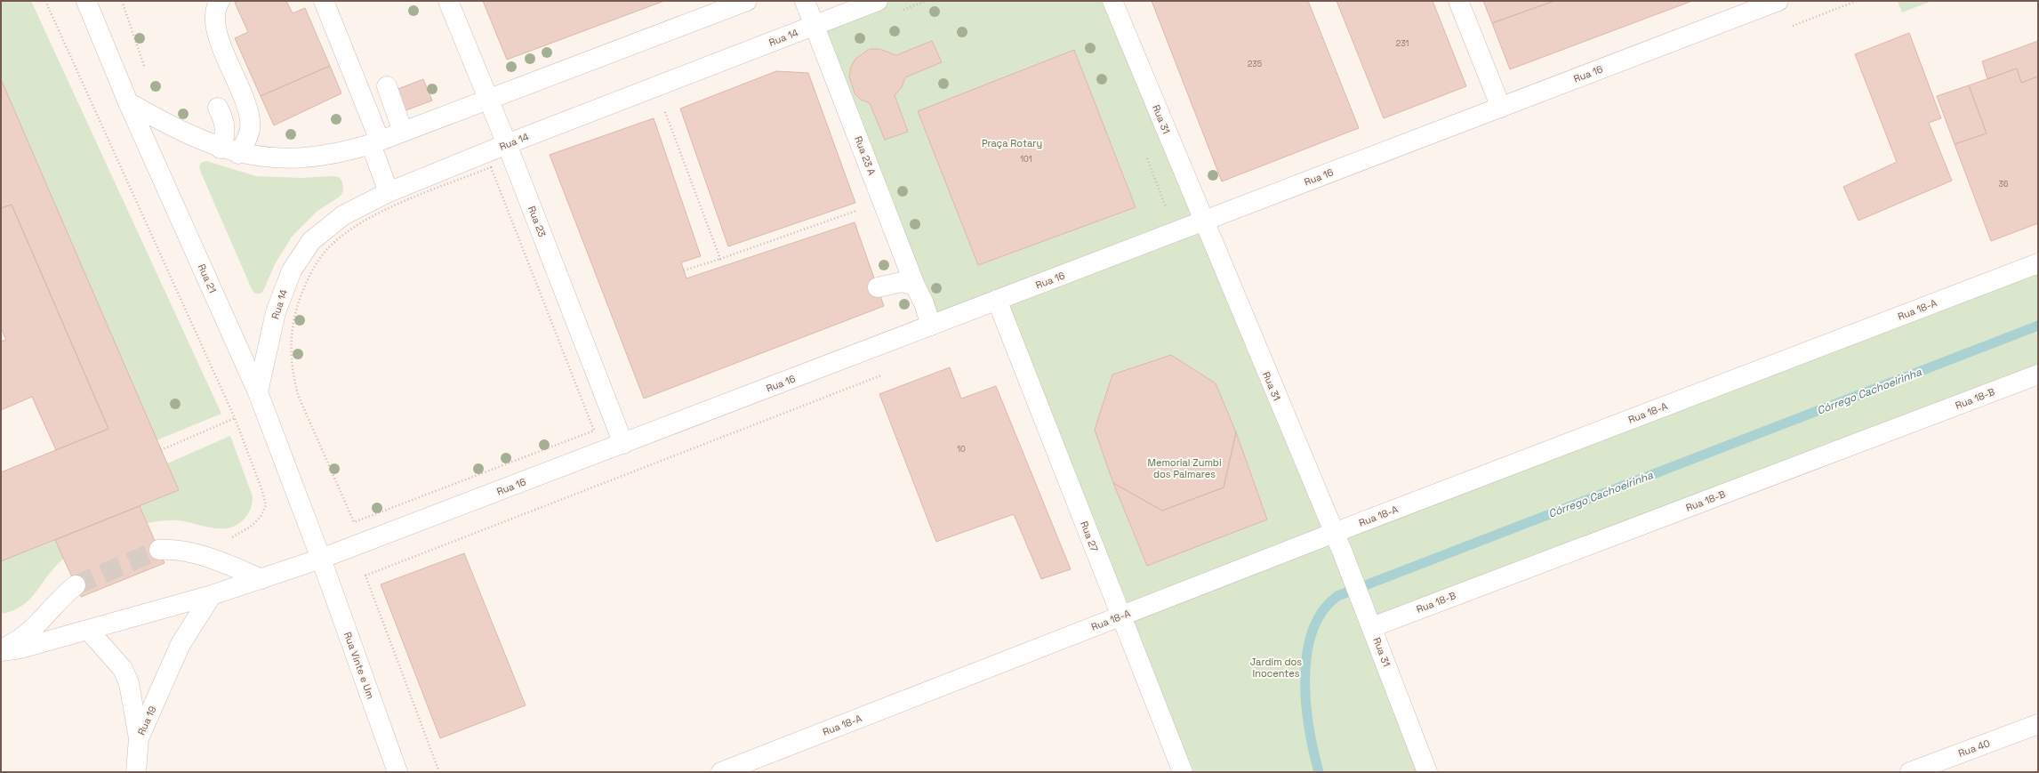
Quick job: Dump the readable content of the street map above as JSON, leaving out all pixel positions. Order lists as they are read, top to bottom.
{
  "streets": {
    "street": [
      "Rua 14",
      "Rua 16",
      "Rua 31",
      "Rua 23 A",
      "Rua 23",
      "Rua 21",
      "Rua 18-A",
      "Rua 18-B",
      "Rua 27",
      "Rua Vinte e Um",
      "Rua 19",
      "Rua 40"
    ]
  },
  "crossings": [
    ["Rua 14", "Rua 23 A"],
    ["Rua 14", "Rua 23"],
    ["Rua 14", "Rua 21"],
    ["Rua 16", "Rua 31"],
    ["Rua 16", "Rua 23 A"],
    ["Rua 16", "Rua 23"],
    ["Rua 16", "Rua 21"],
    ["Rua 16", "Rua 27"],
    ["Rua 16", "Rua Vinte e Um"],
    ["Rua 16", "Rua 19"],
    ["Rua 31", "Rua 18-A"],
    ["Rua 31", "Rua 18-B"],
    ["Rua 21", "Rua Vinte e Um"],
    ["Rua 18-A", "Rua 27"]
  ],
  "water": ["Córrego Cachoeirinha"],
  "parks": ["Praça Rotary", "Memorial Zumbi dos Palmares", "Jardim dos Inocentes"],
  "house_numbers": [
    "231",
    "235",
    "101",
    "36",
    "10"
  ]
}
